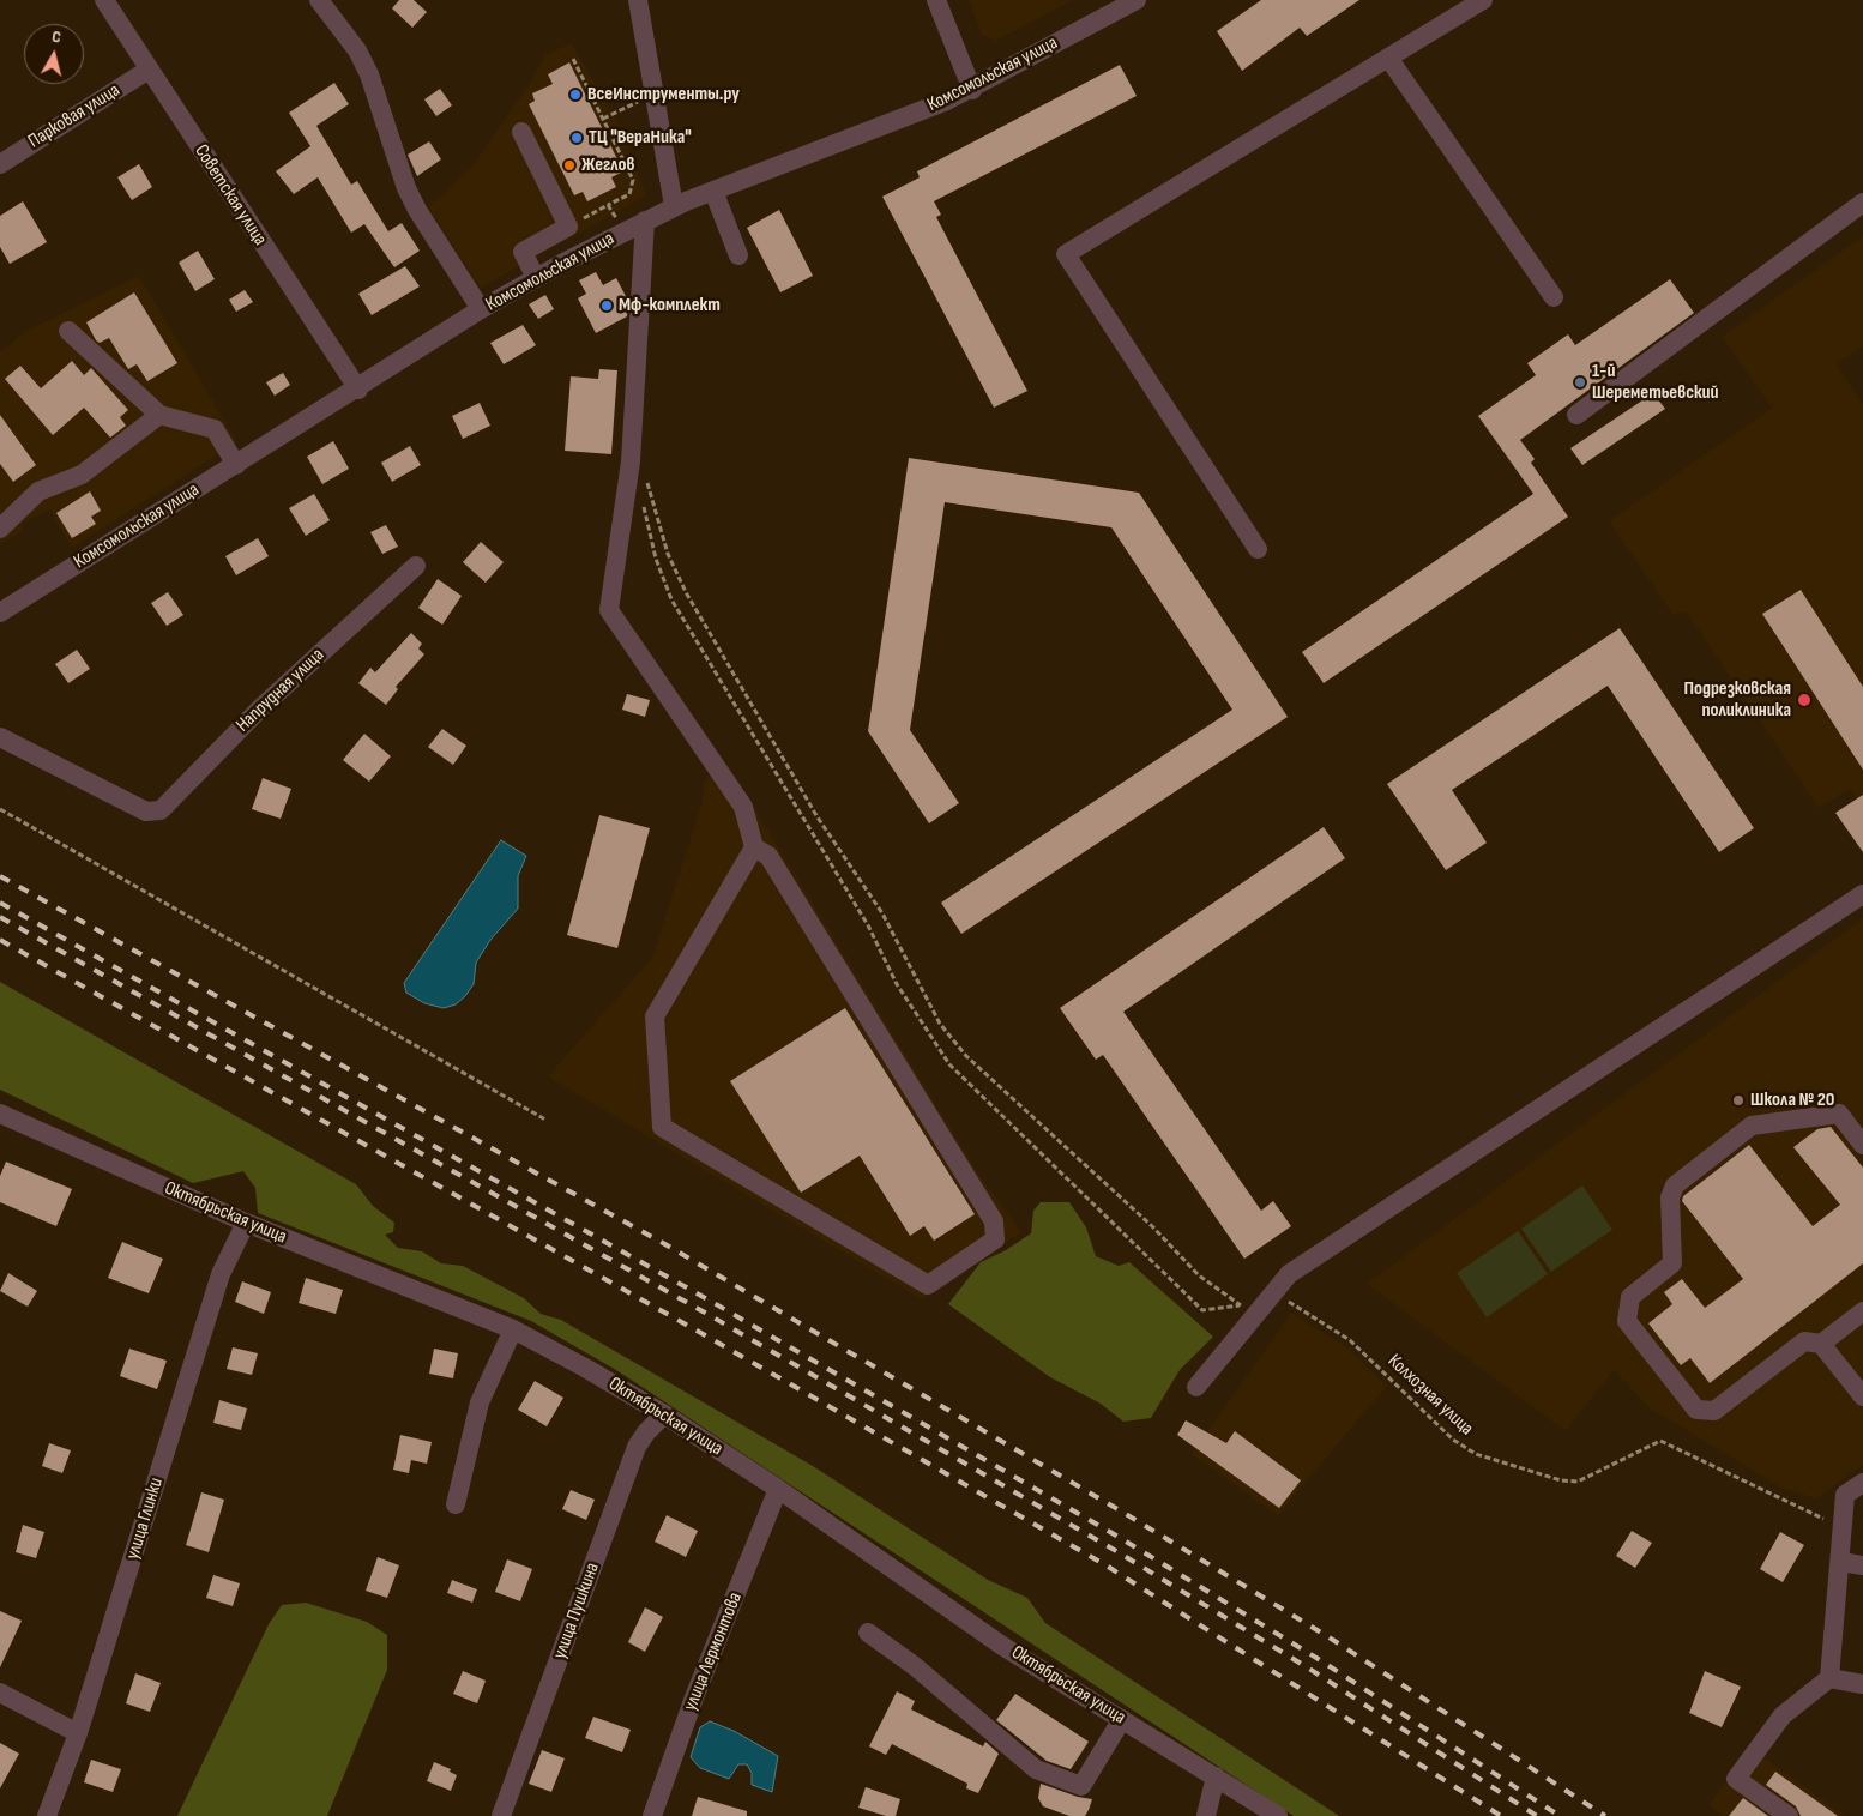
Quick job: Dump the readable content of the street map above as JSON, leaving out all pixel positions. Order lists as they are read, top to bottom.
{
  "streets": {
    "street": [
      "Комсомольская улица",
      "Парковая улица",
      "Советская улица",
      "Напрудная улица",
      "Октябрьская улица",
      "улица Глинки",
      "улица Пушкина",
      "улица Лермонтова"
    ],
    "path": ["Колхозная улица"]
  },
  "crossings": [
    ["Комсомольская улица", "Советская улица"],
    ["Парковая улица", "Советская улица"],
    ["Октябрьская улица", "улица Глинки"],
    ["Октябрьская улица", "улица Пушкина"],
    ["Октябрьская улица", "улица Лермонтова"]
  ],
  "places": [
    "ВсеИнструменты.ру",
    "ТЦ \"ВераНика\"",
    "Жеглов",
    "Мф-комплект",
    "1-й Шереметьевский",
    "Подрезковская поликлиника",
    "Школа № 20"
  ],
  "north": "top"
}
